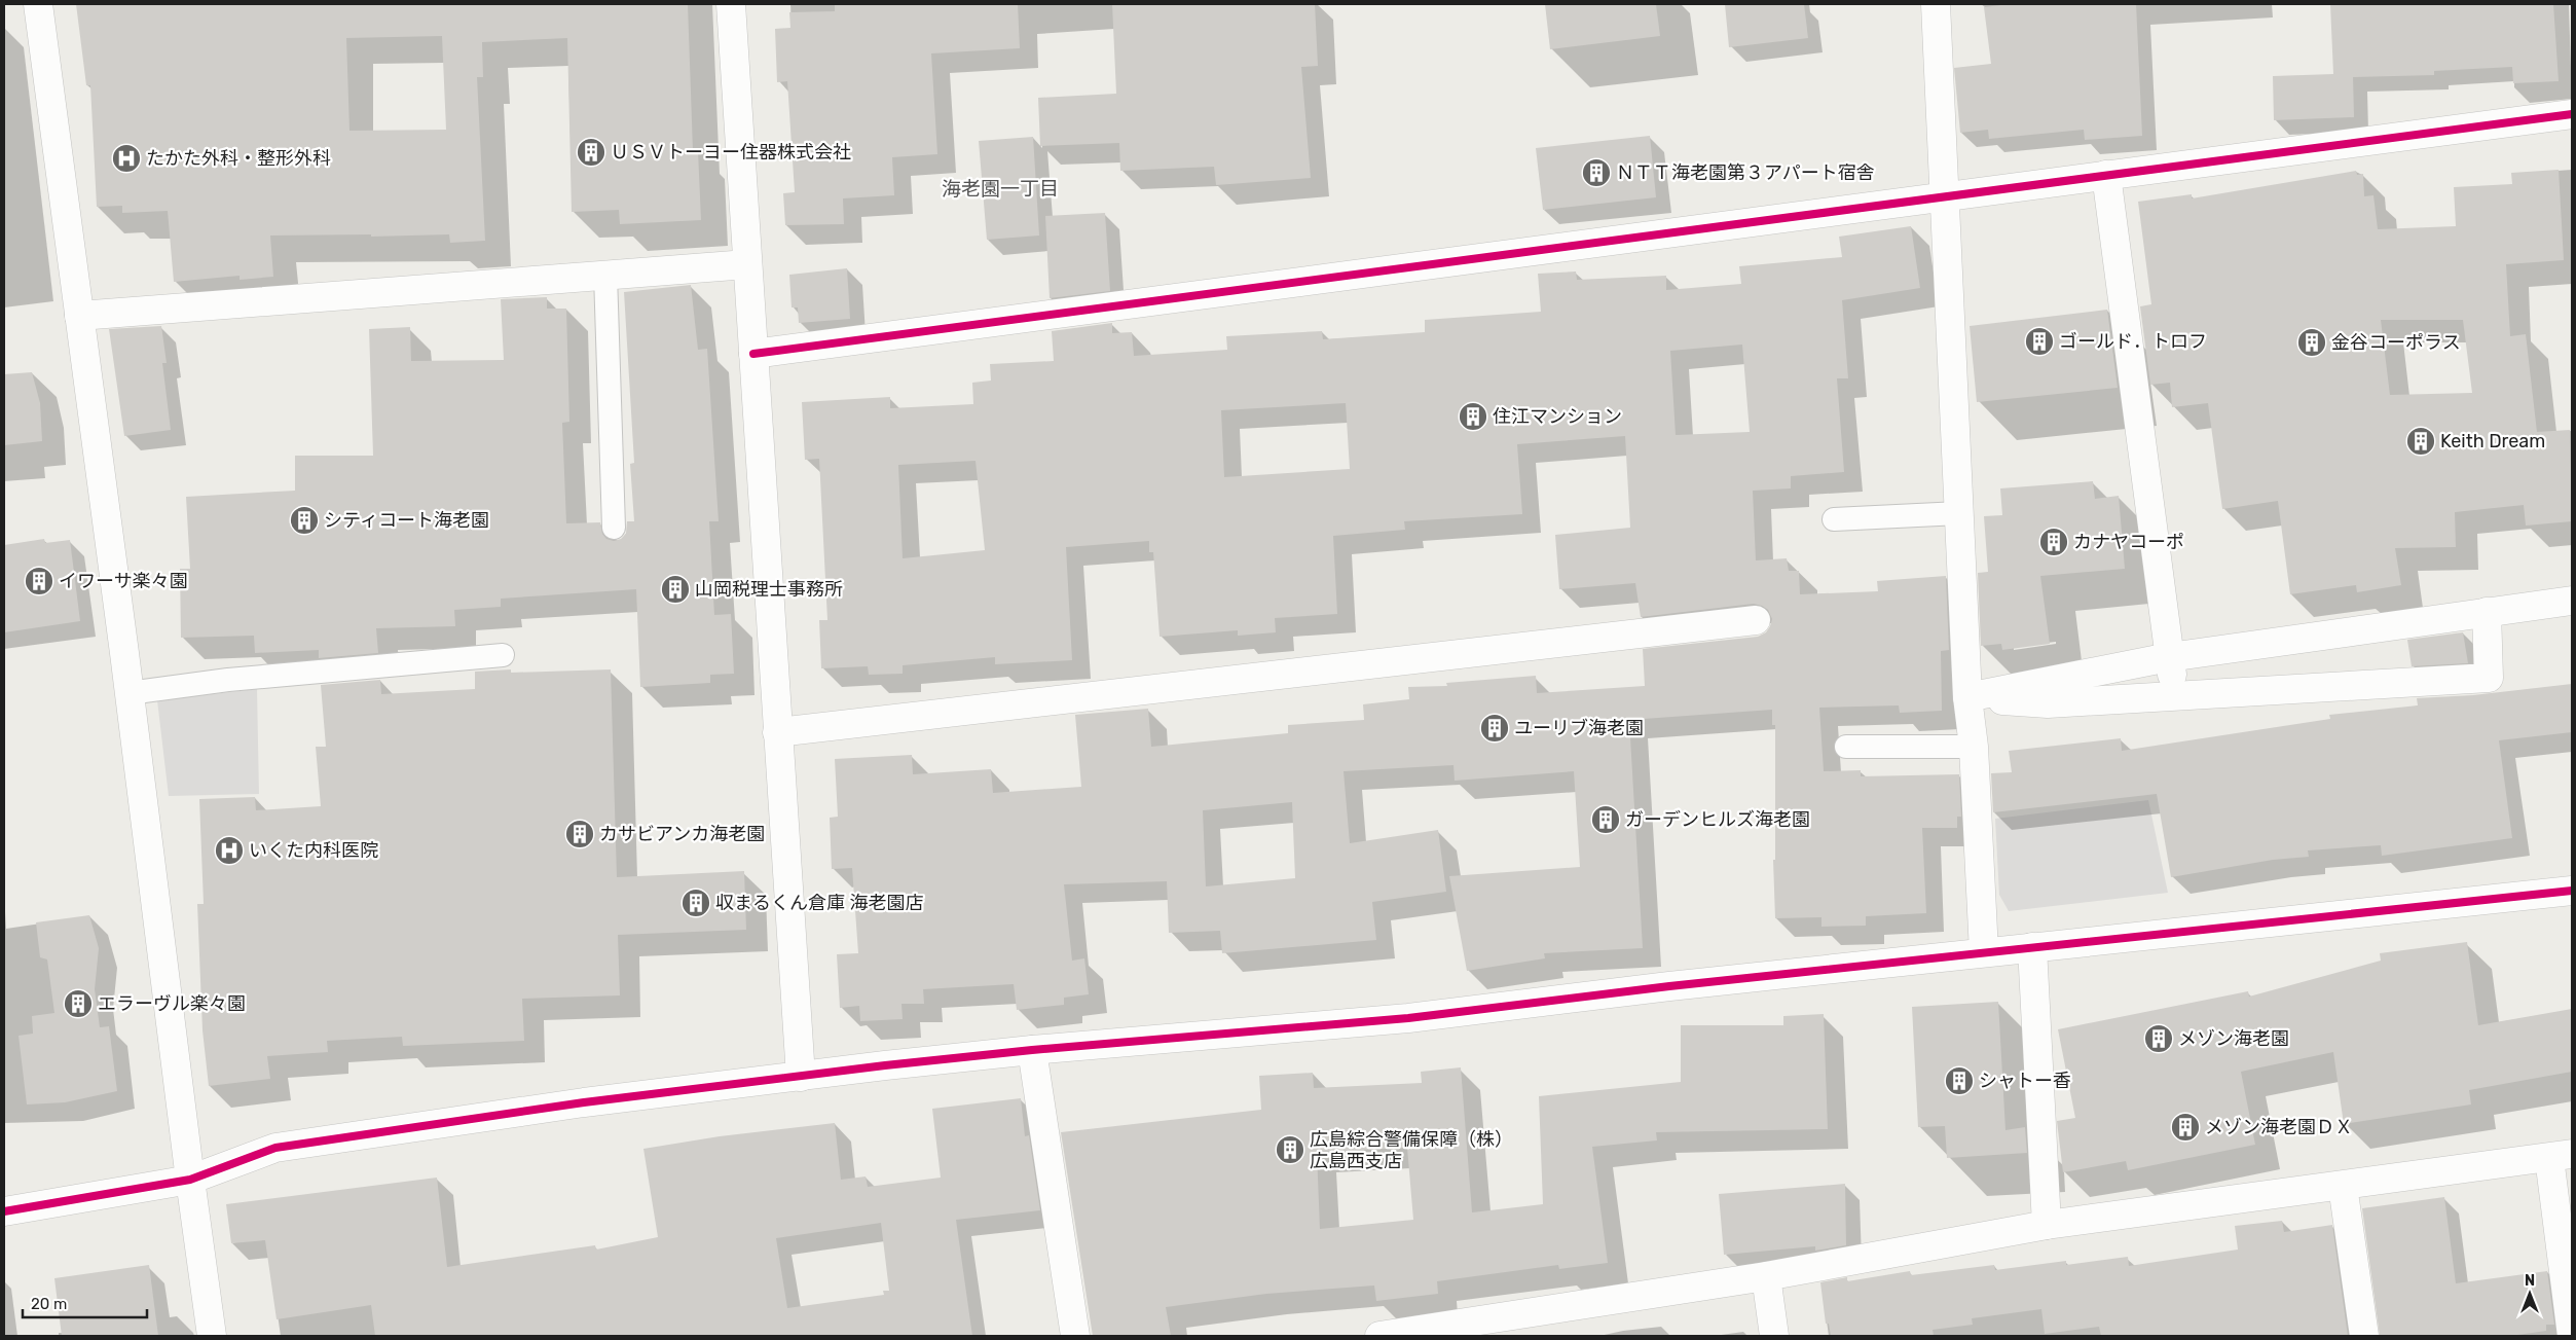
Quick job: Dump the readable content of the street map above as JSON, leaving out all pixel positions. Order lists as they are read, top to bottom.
{
  "districts": ["海老園一丁目"],
  "places": {
    "building": [
      "ＵＳＶトーヨー住器株式会社",
      "ＮＴＴ海老園第３アパート宿舎",
      "ゴールド．トロフ",
      "金谷コーポラス",
      "住江マンション",
      "Keith Dream",
      "シティコート海老園",
      "カナヤコーポ",
      "イワーサ楽々園",
      "山岡税理士事務所",
      "ユーリブ海老園",
      "ガーデンヒルズ海老園",
      "カサビアンカ海老園",
      "収まるくん倉庫 海老園店",
      "エラーヴル楽々園",
      "メゾン海老園",
      "シャトー香",
      "メゾン海老園ＤＸ",
      "広島綜合警備保障（株） 広島西支店"
    ],
    "hospital": ["たかた外科・整形外科", "いくた内科医院"]
  },
  "scale_bar": "20 m",
  "north": "top"
}
